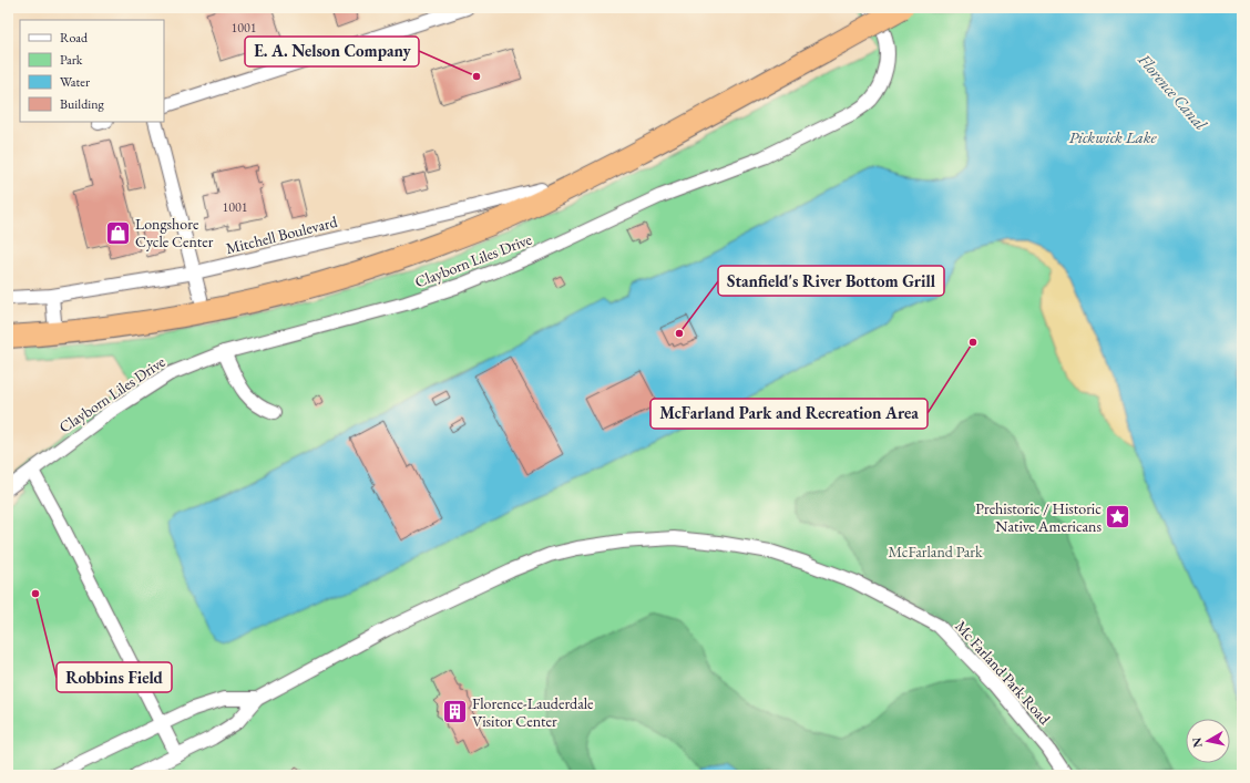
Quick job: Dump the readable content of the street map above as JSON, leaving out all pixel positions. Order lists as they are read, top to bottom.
{
  "streets": {
    "street": ["Mitchell Boulevard", "Clayborn Liles Drive", "Mc Farland Park Road"]
  },
  "water": ["Florence Canal", "Pickwick Lake"],
  "parks": ["McFarland Park"],
  "places": {
    "other": [
      "E. A. Nelson Company",
      "Stanfield's River Bottom Grill",
      "McFarland Park and Recreation Area",
      "Robbins Field"
    ],
    "shop": ["Longshore Cycle Center"],
    "place": ["Prehistoric / Historic Native Americans"],
    "building": ["Florence-Lauderdale Visitor Center"]
  },
  "house_numbers": ["1001", "1001"],
  "legend": [
    "Road",
    "Park",
    "Water",
    "Building"
  ],
  "north": "left"
}
